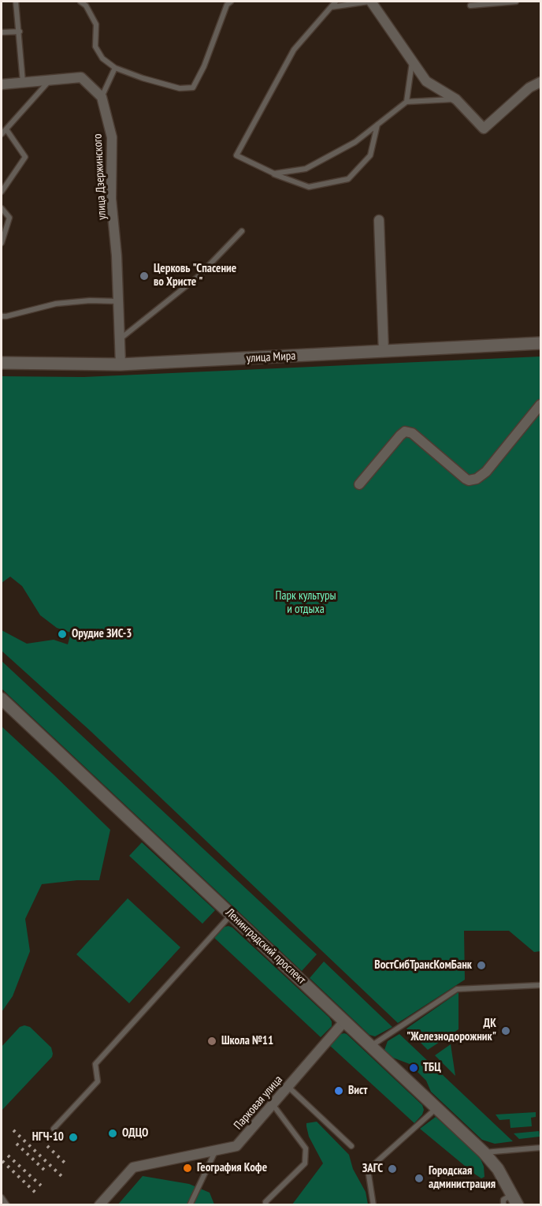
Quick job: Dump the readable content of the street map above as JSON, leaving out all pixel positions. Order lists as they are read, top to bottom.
{
  "streets": {
    "street": [
      "улица Дзержинского",
      "улица Мира",
      "Ленинградский проспект",
      "Парковая улица"
    ]
  },
  "crossings": [
    ["улица Дзержинского", "улица Мира"],
    ["Ленинградский проспект", "Парковая улица"]
  ],
  "parks": ["Парк культуры и отдыха"],
  "places": [
    "Церковь \"Спасение во Христе \"",
    "Орудие ЗИС-3",
    "ВостСибТрансКомБанк",
    "ДК \"Железнодорожник\"",
    "Школа №11",
    "ТБЦ",
    "Вист",
    "ОДЦО",
    "НГЧ-10",
    "География Кофе",
    "ЗАГС",
    "Городская администрация"
  ]
}
